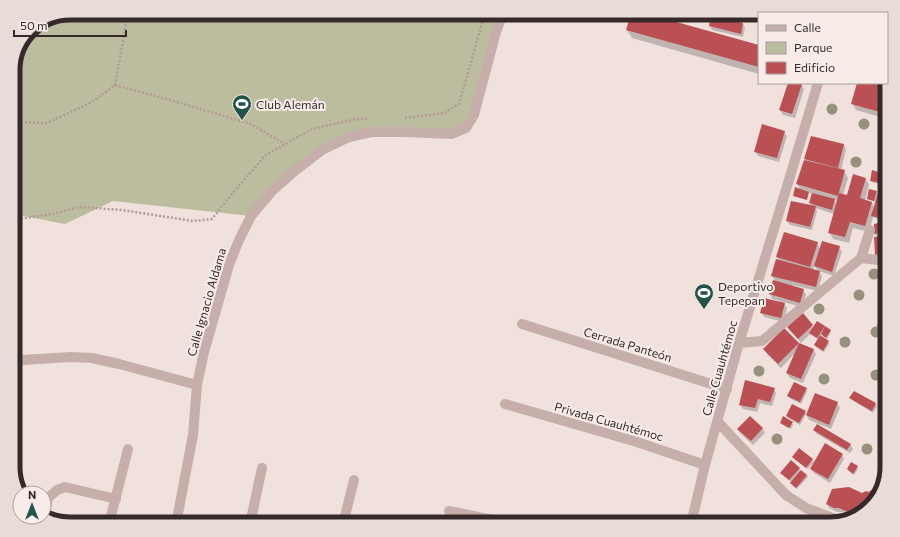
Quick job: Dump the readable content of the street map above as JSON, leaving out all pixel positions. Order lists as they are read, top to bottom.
{
  "streets": {
    "street": [
      "Calle Ignacio Aldama",
      "Cerrada Panteón",
      "Calle Cuauhtémoc",
      "Privada Cuauhtémoc"
    ]
  },
  "crossings": [
    ["Cerrada Panteón", "Calle Cuauhtémoc"],
    ["Calle Cuauhtémoc", "Privada Cuauhtémoc"]
  ],
  "places": {
    "sports": ["Club Alemán", "Deportivo Tepepan"]
  },
  "legend": ["Calle", "Parque", "Edificio"],
  "scale_bar": "50 m",
  "north": "top"
}
